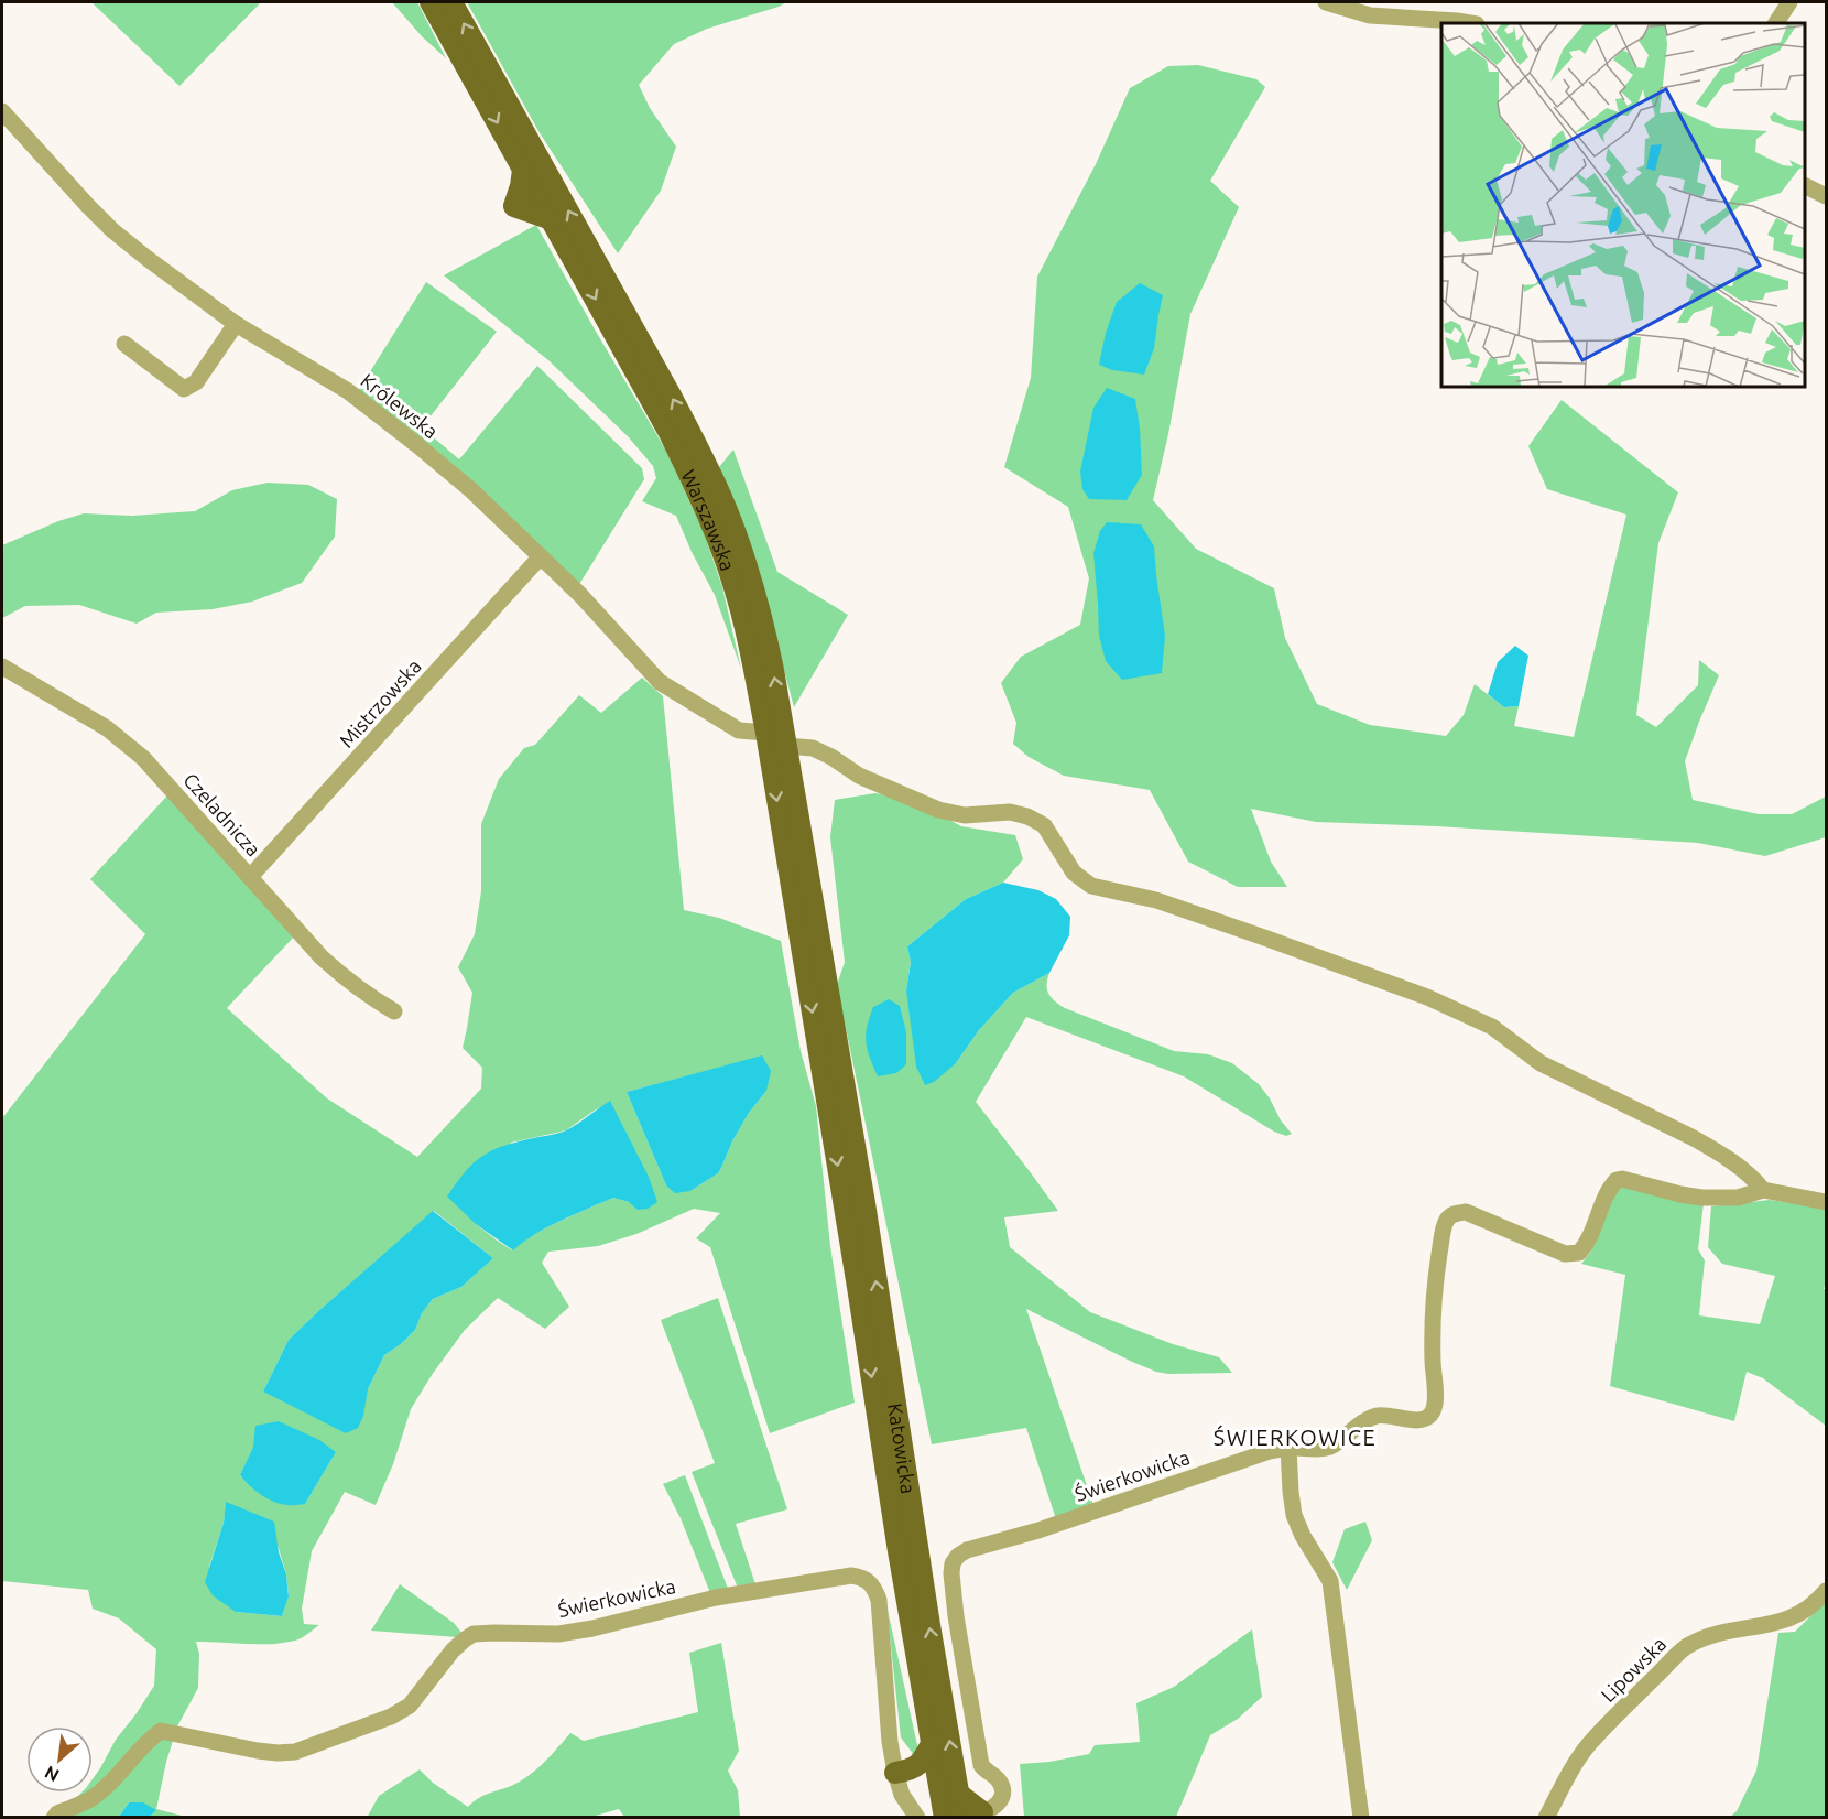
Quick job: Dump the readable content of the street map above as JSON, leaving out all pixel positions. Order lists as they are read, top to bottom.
{
  "streets": {
    "main road": ["Warszawska", "Katowicka"],
    "street": [
      "Królewska",
      "Mistrzowska",
      "Czeladnicza",
      "Świerkowicka",
      "Lipowska"
    ]
  },
  "crossings": [
    ["Królewska", "Warszawska"],
    ["Królewska", "Mistrzowska"],
    ["Warszawska", "Katowicka"],
    ["Mistrzowska", "Czeladnicza"],
    ["Katowicka", "Świerkowicka"]
  ],
  "districts": ["ŚWIERKOWICE"],
  "north": "bottom left"
}
